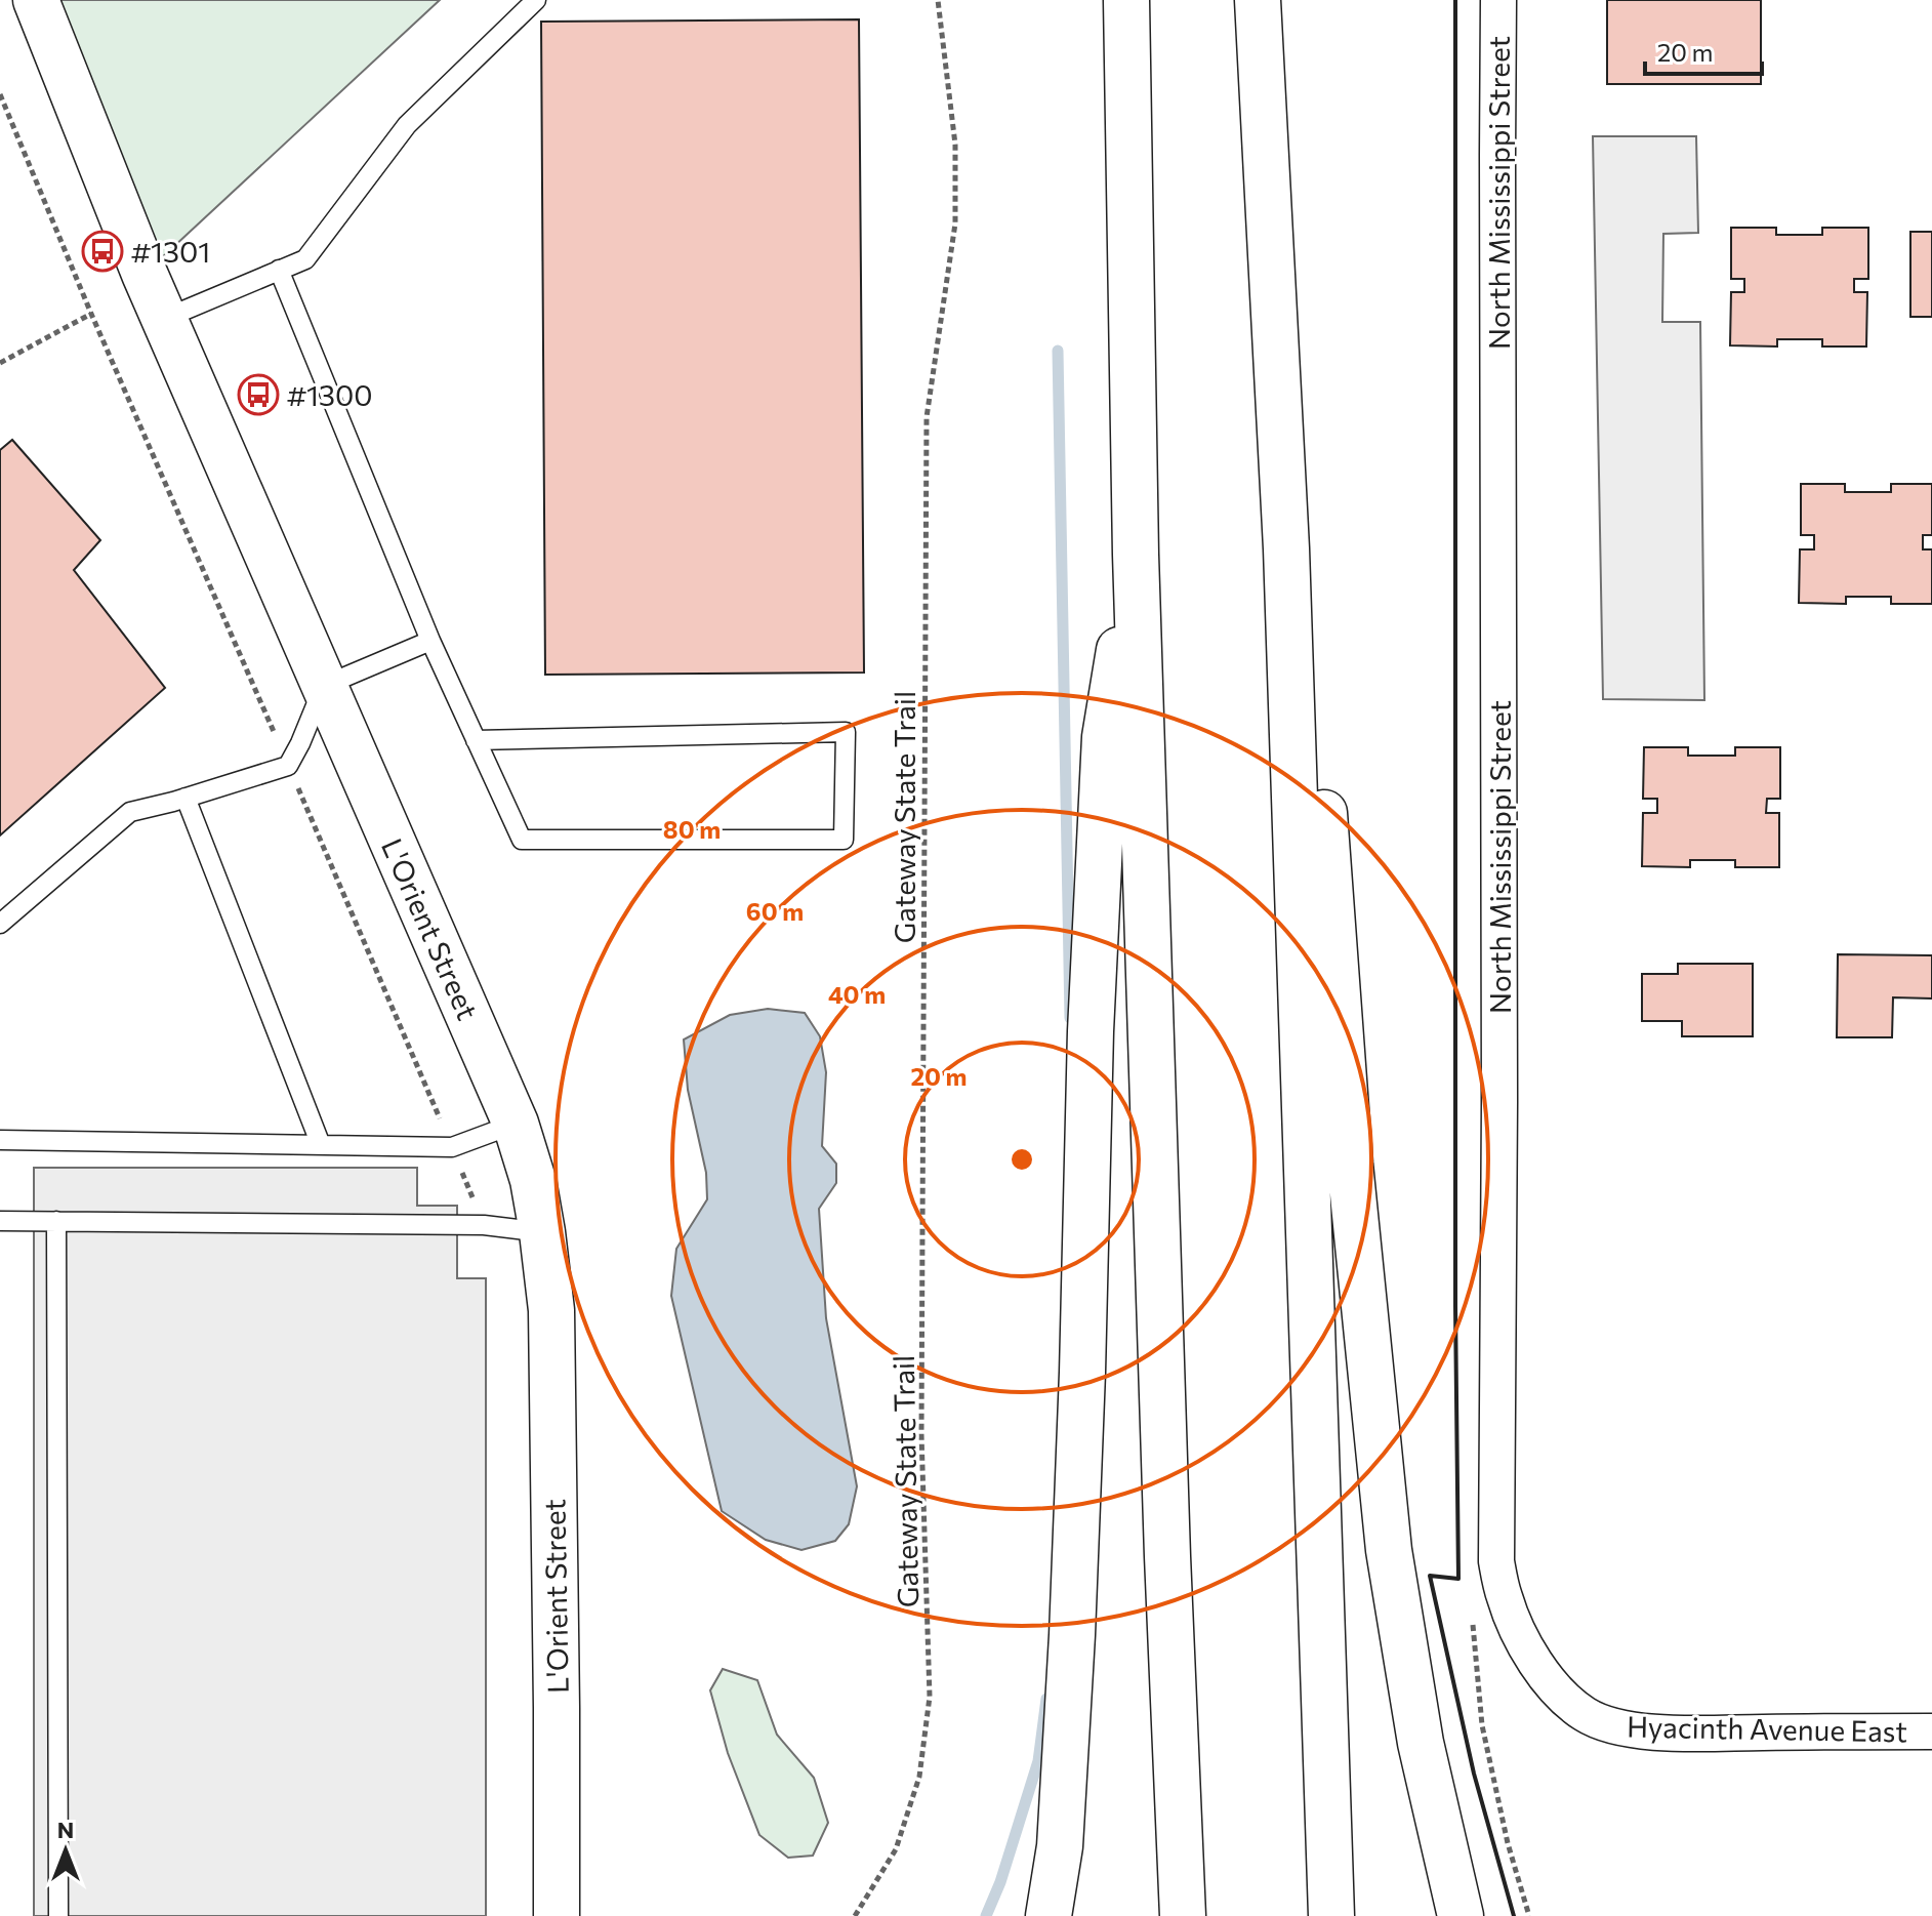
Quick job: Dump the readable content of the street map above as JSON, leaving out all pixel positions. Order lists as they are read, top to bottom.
{
  "streets": {
    "main road": ["L'Orient Street"],
    "street": ["North Mississippi Street", "Hyacinth Avenue East"],
    "path": ["Gateway State Trail"]
  },
  "crossings": [
    ["North Mississippi Street", "Hyacinth Avenue East"]
  ],
  "places": {
    "bus stop": ["#1301", "#1300"]
  },
  "scale_bar": "20 m",
  "north": "top",
  "rings": [
    "80 m",
    "60 m",
    "40 m",
    "20 m"
  ]
}
